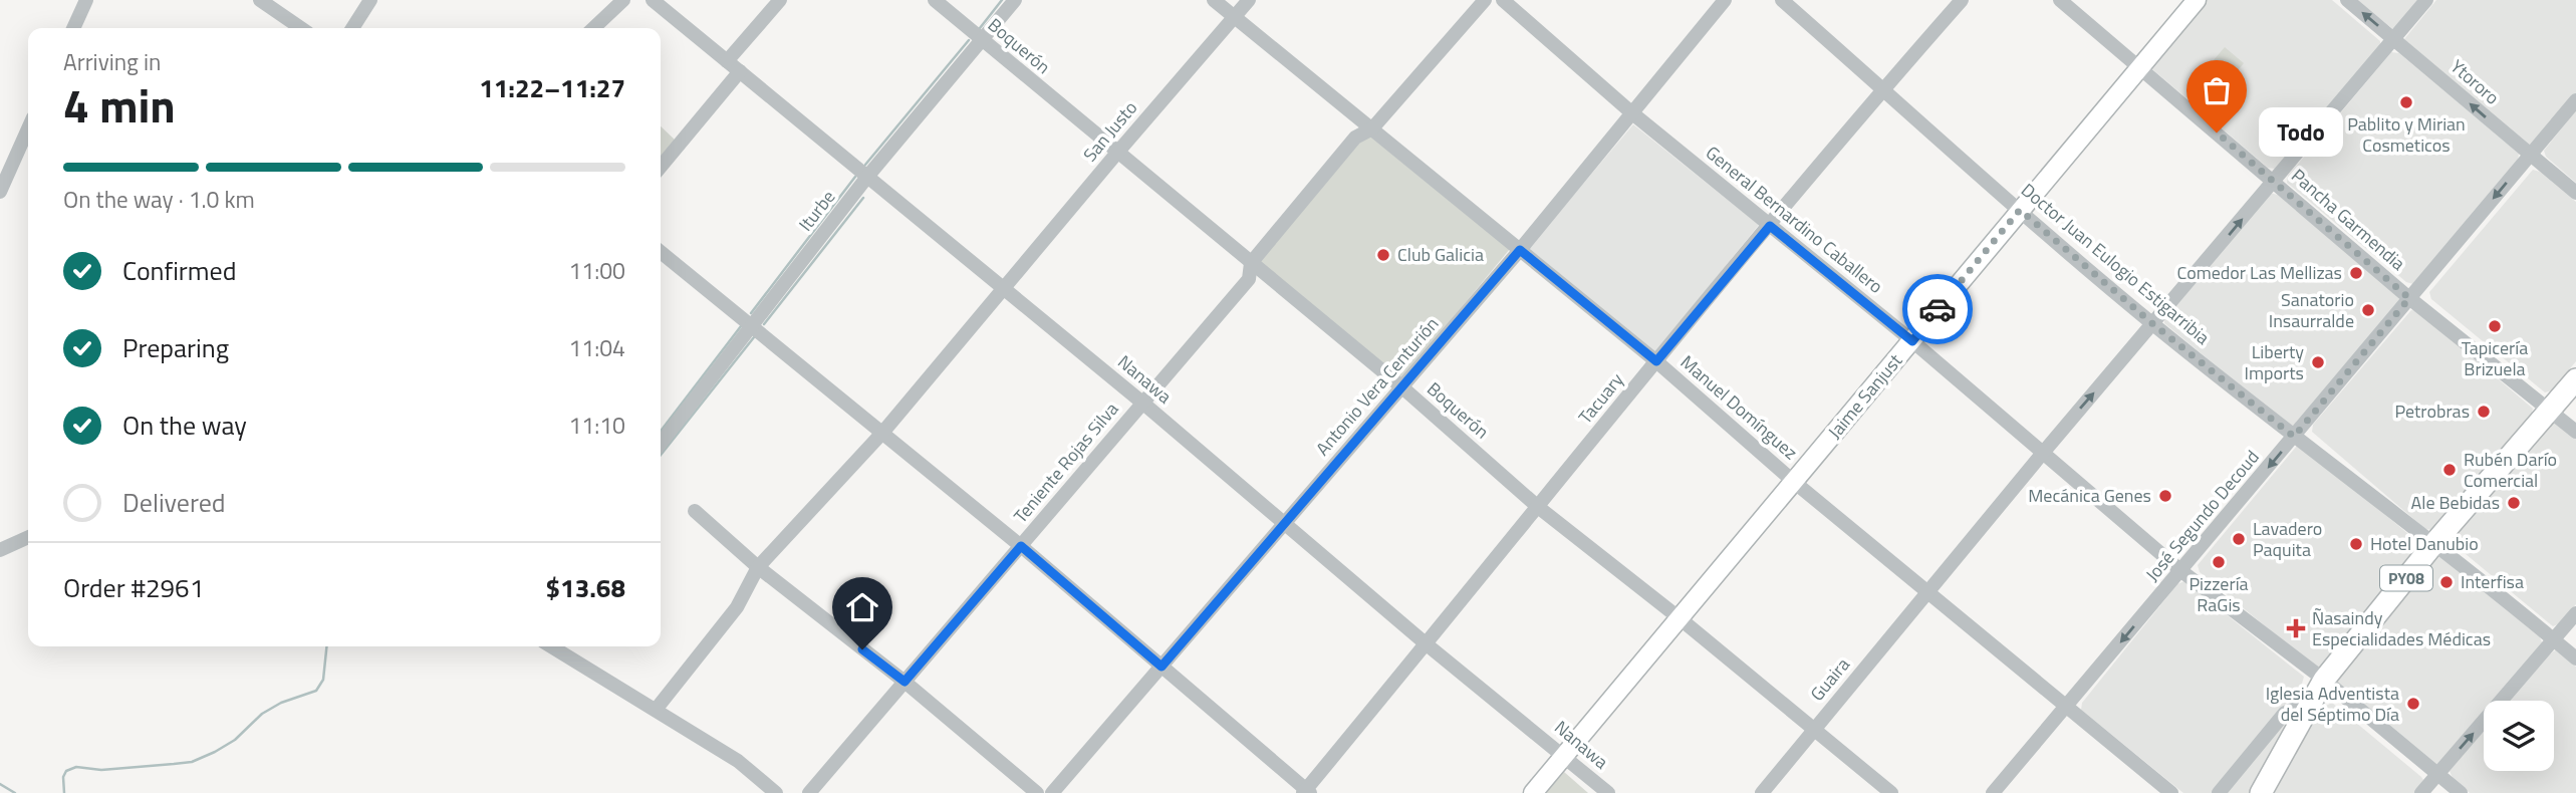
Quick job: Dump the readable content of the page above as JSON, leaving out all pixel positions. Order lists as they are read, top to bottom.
{
  "streets": {
    "highway": ["PY08"],
    "main road": ["Jaime Sanjust"],
    "street": [
      "Boquerón",
      "Ytororo",
      "San Justo",
      "Iturbe",
      "General Bernardino Caballero",
      "Pancha Garmendia",
      "Doctor Juan Eulogio Estigarribia",
      "Nanawa",
      "Antonio Vera Centurión",
      "Tacuary",
      "Manuel Domínguez",
      "Teniente Rojas Silva",
      "José Segundo Decoud",
      "Guaira"
    ]
  },
  "crossings": [
    ["Boquerón", "San Justo"],
    ["Boquerón", "Iturbe"],
    ["Boquerón", "Antonio Vera Centurión"],
    ["Boquerón", "Jaime Sanjust"],
    ["Boquerón", "Tacuary"],
    ["Boquerón", "Teniente Rojas Silva"],
    ["Boquerón", "Guaira"],
    ["Ytororo", "José Segundo Decoud"],
    ["Ytororo", "Guaira"],
    ["San Justo", "Nanawa"],
    ["San Justo", "Manuel Domínguez"],
    ["Iturbe", "Nanawa"],
    ["General Bernardino Caballero", "Antonio Vera Centurión"],
    ["General Bernardino Caballero", "Jaime Sanjust"],
    ["General Bernardino Caballero", "Tacuary"],
    ["General Bernardino Caballero", "José Segundo Decoud"],
    ["General Bernardino Caballero", "PY08"],
    ["General Bernardino Caballero", "Guaira"],
    ["Pancha Garmendia", "Jaime Sanjust"],
    ["Pancha Garmendia", "José Segundo Decoud"],
    ["Pancha Garmendia", "PY08"],
    ["Pancha Garmendia", "Guaira"],
    ["Doctor Juan Eulogio Estigarribia", "Jaime Sanjust"],
    ["Doctor Juan Eulogio Estigarribia", "Tacuary"],
    ["Doctor Juan Eulogio Estigarribia", "José Segundo Decoud"],
    ["Doctor Juan Eulogio Estigarribia", "PY08"],
    ["Doctor Juan Eulogio Estigarribia", "Guaira"],
    ["Nanawa", "Antonio Vera Centurión"],
    ["Nanawa", "Jaime Sanjust"],
    ["Nanawa", "Tacuary"],
    ["Nanawa", "Teniente Rojas Silva"],
    ["Antonio Vera Centurión", "Manuel Domínguez"],
    ["Jaime Sanjust", "Manuel Domínguez"],
    ["Tacuary", "Manuel Domínguez"],
    ["Manuel Domínguez", "Teniente Rojas Silva"],
    ["Manuel Domínguez", "José Segundo Decoud"],
    ["Manuel Domínguez", "Guaira"]
  ],
  "one_way": ["Ytororo", "José Segundo Decoud"],
  "places": {
    "other": [
      "Pablito y Mirian Cosmeticos",
      "Todo",
      "Club Galicia",
      "Comedor Las Mellizas",
      "Sanatorio Insaurralde",
      "Tapicería Brizuela",
      "Liberty Imports",
      "Petrobras",
      "Rubén Darío Comercial",
      "Mecánica Genes",
      "Ale Bebidas",
      "Lavadero Paquita",
      "Hotel Danubio",
      "Pizzería RaGis",
      "Interfisa",
      "Iglesia Adventista del Séptimo Día"
    ],
    "health": ["Ñasaindy Especialidades Médicas"]
  },
  "page": {
    "heading": ["4 min", "Arriving in", "11:22–11:27"],
    "panel": ["Order #2961", "$13.68"],
    "bubble": "Todo",
    "bar": "On the way · 1.0 km",
    "list": [
      ["Confirmed", "11:00"],
      ["Preparing", "11:04"],
      ["On the way", "11:10"],
      "Delivered"
    ]
  }
}
